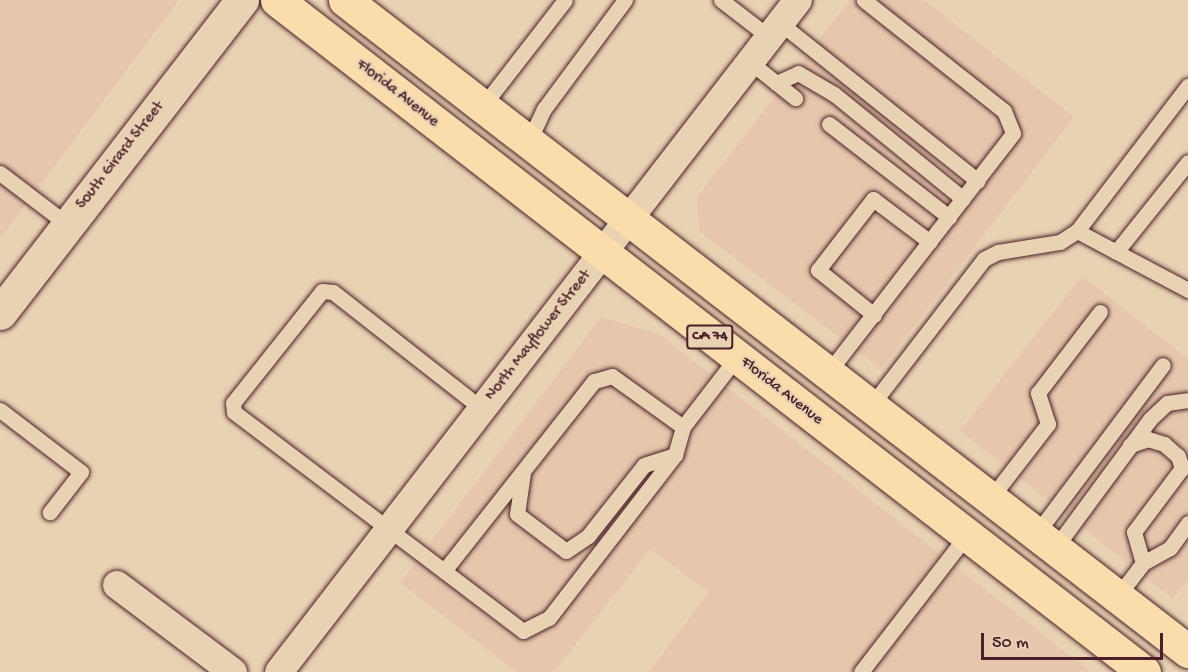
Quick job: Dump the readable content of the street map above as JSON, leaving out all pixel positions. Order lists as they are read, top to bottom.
{
  "streets": {
    "main road": ["Florida Avenue", "CA 74"],
    "street": ["South Girard Street", "North Mayflower Street"]
  },
  "crossings": [
    ["Florida Avenue", "North Mayflower Street"],
    ["North Mayflower Street", "CA 74"]
  ],
  "scale_bar": "50 m"
}
